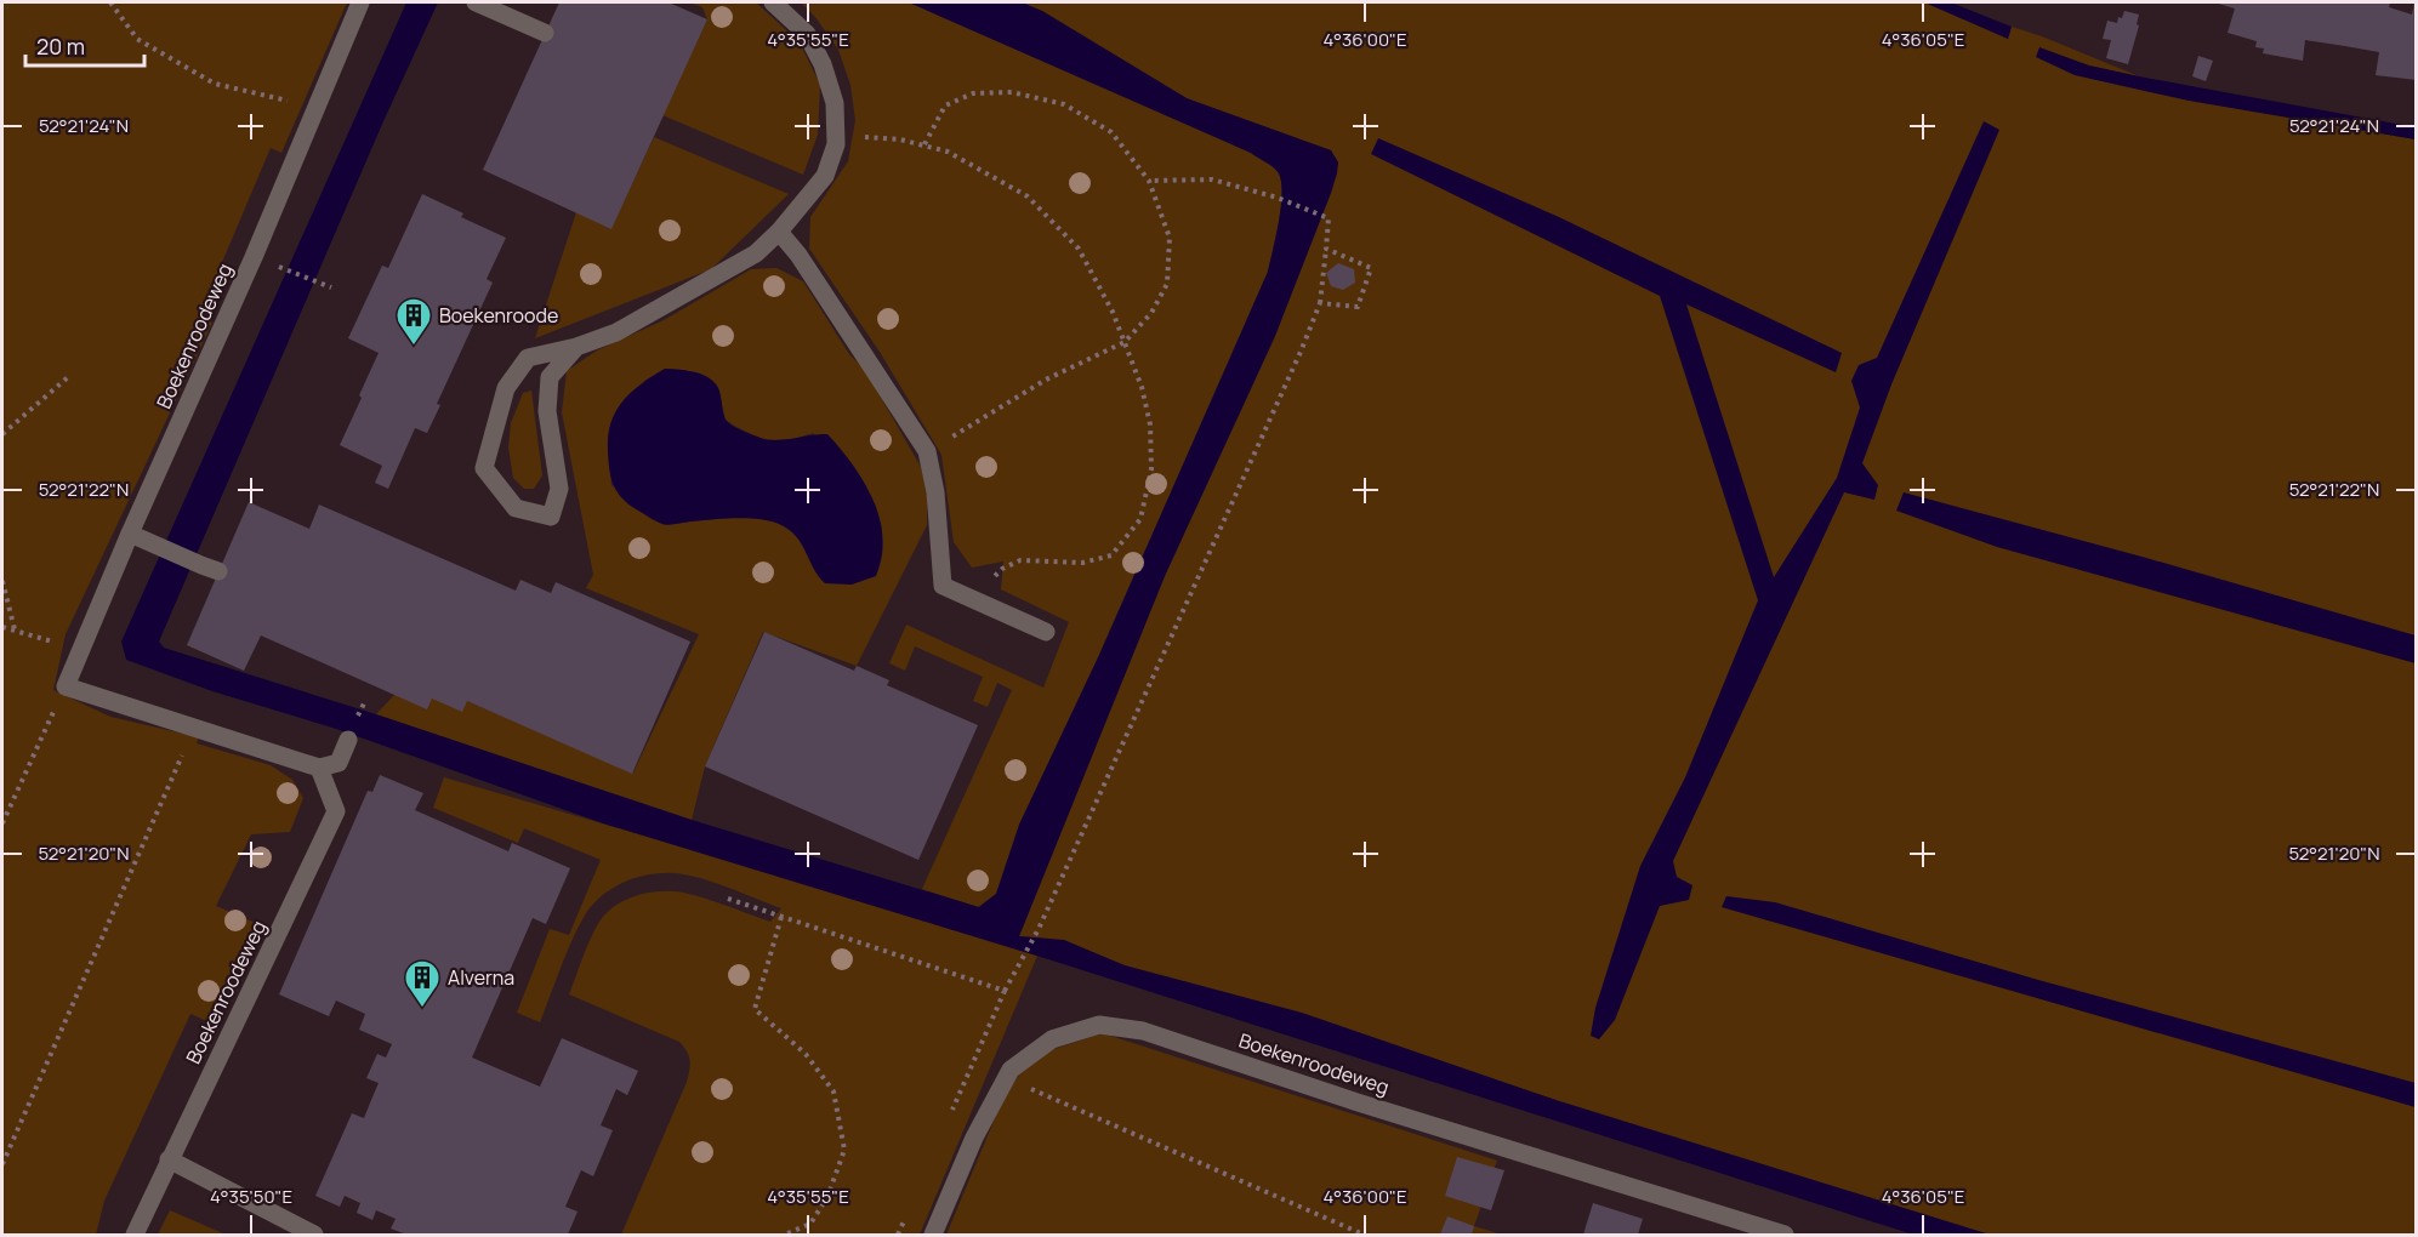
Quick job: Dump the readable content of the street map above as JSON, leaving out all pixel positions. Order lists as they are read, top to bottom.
{
  "streets": {
    "street": ["Boekenroodeweg"]
  },
  "places": {
    "building": ["Boekenroode", "Alverna"]
  },
  "scale_bar": "20 m",
  "coordinates": [
    "4°35'55\"E",
    "4°36'00\"E",
    "4°36'05\"E",
    "52°21'24\"N",
    "52°21'22\"N",
    "52°21'20\"N",
    "4°35'50\"E"
  ]
}
